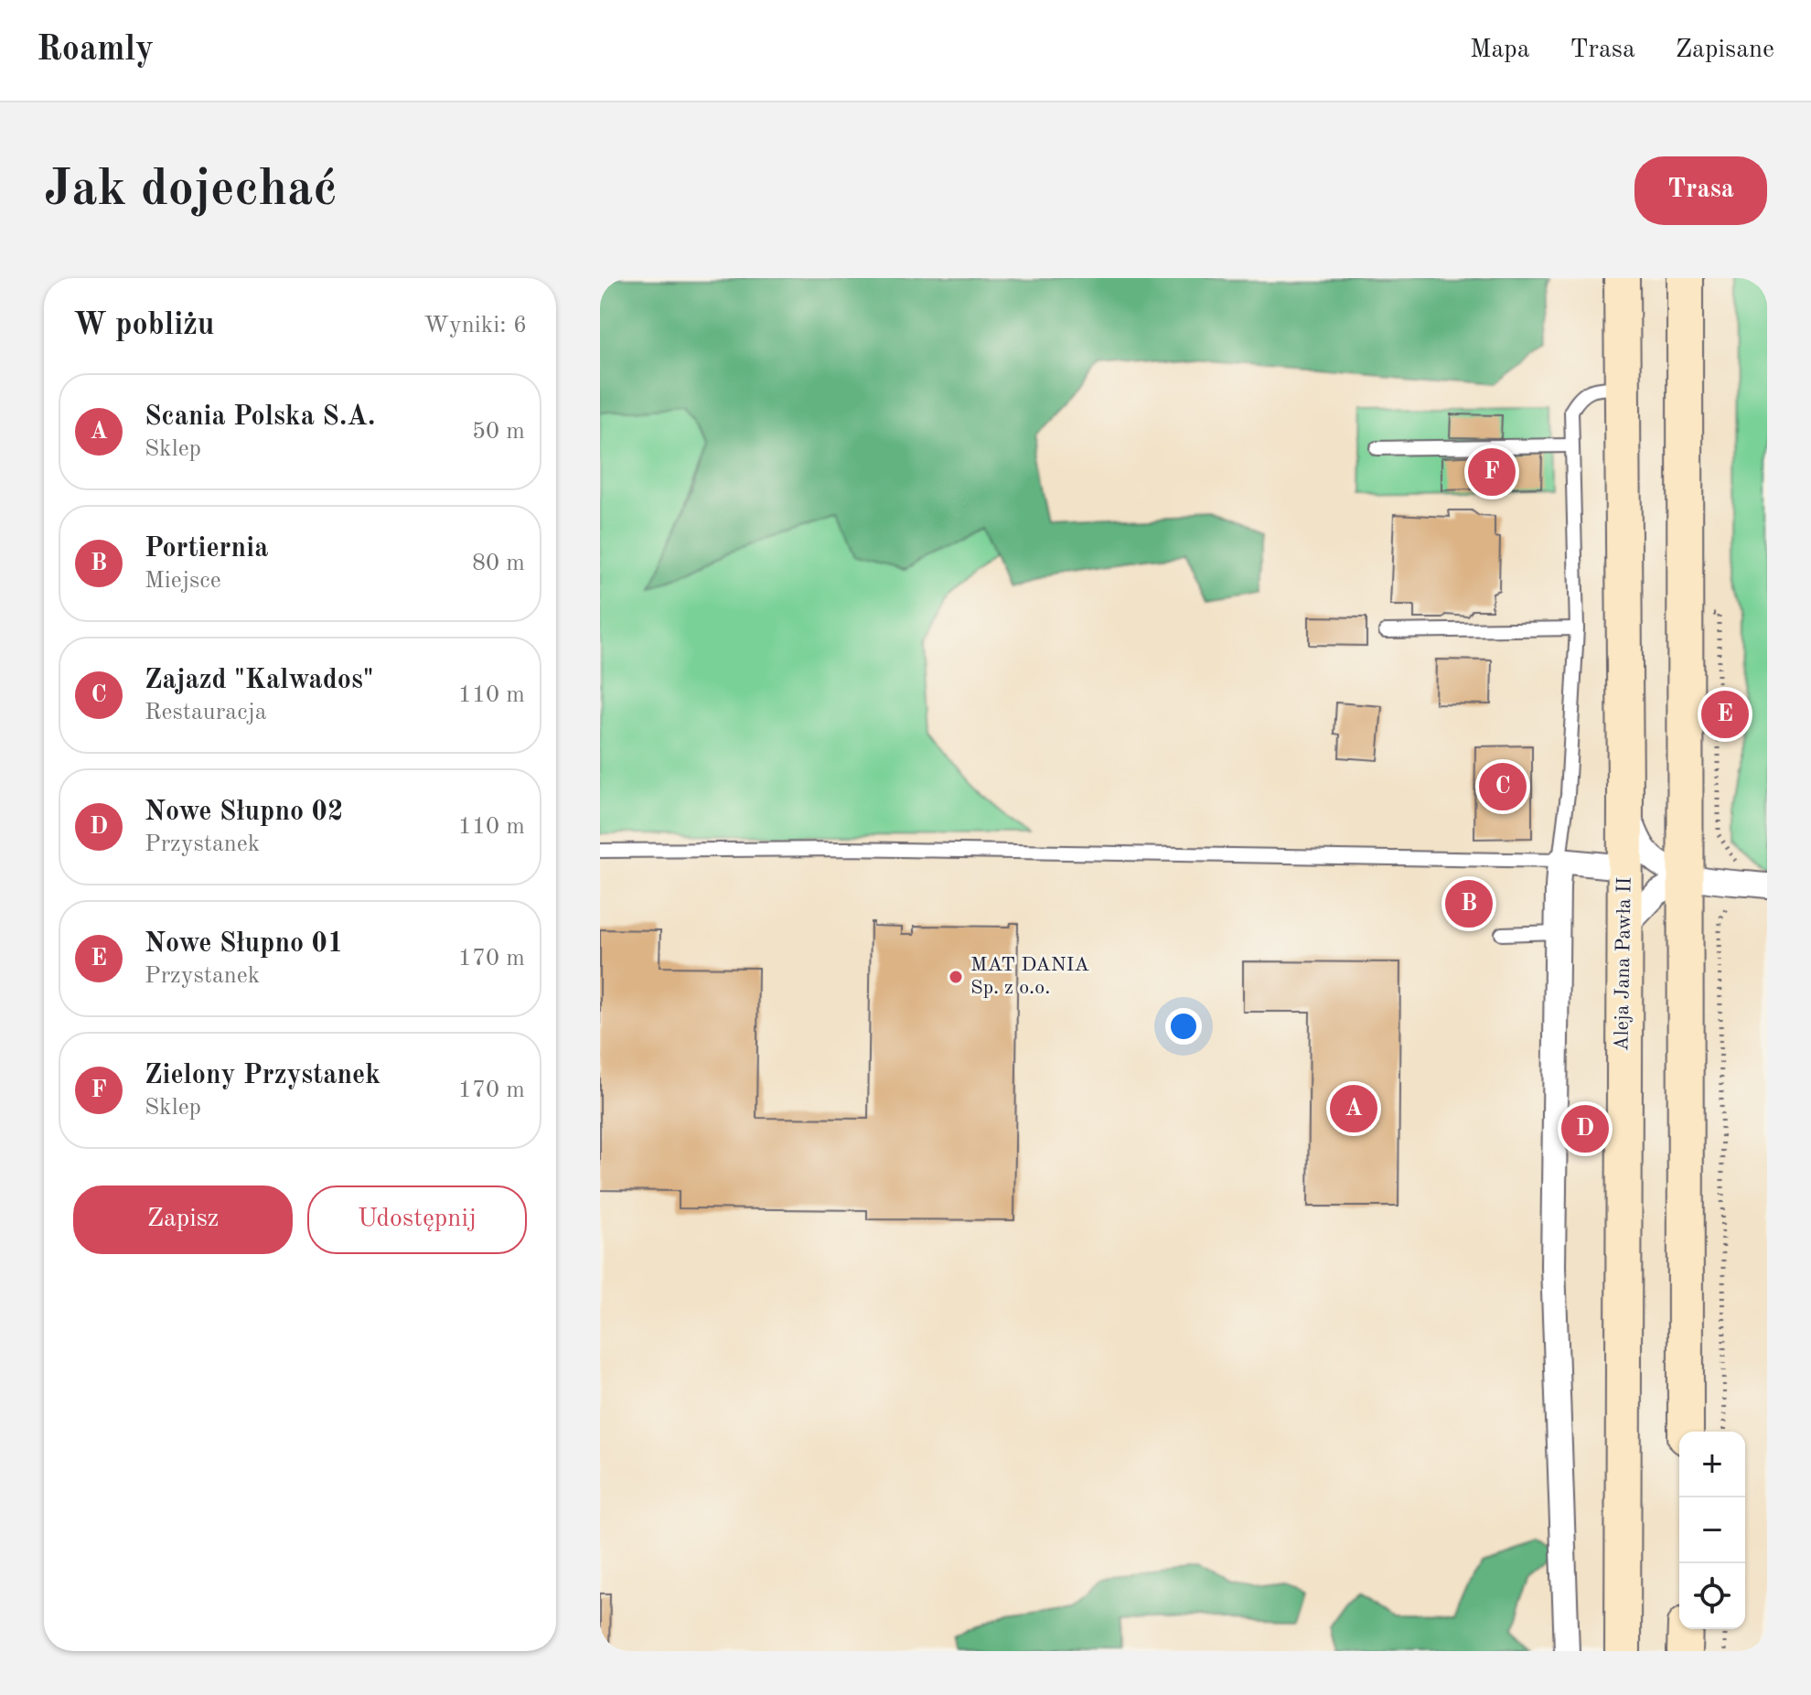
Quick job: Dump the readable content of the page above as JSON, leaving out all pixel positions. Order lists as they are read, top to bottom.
{
  "streets": {
    "main road": ["Aleja Jana Pawła II"]
  },
  "places": ["MAT DANIA Sp. z o.o."],
  "page": {
    "header": "Roamly",
    "nav": ["Mapa", "Trasa", "Zapisane"],
    "buttons": [
      "Trasa",
      ["Zapisz", "Udostępnij"]
    ],
    "title": "Jak dojechać",
    "heading": ["W pobliżu", "Wyniki: 6"],
    "list": [
      {
        "mark": "A",
        "name": "Scania Polska S.A.",
        "note": "Sklep",
        "value": "50 m"
      },
      {
        "mark": "B",
        "name": "Portiernia",
        "note": "Miejsce",
        "value": "80 m"
      },
      {
        "mark": "C",
        "name": "Zajazd \"Kalwados\"",
        "note": "Restauracja",
        "value": "110 m"
      },
      {
        "mark": "D",
        "name": "Nowe Słupno 02",
        "note": "Przystanek",
        "value": "110 m"
      },
      {
        "mark": "E",
        "name": "Nowe Słupno 01",
        "note": "Przystanek",
        "value": "170 m"
      },
      {
        "mark": "F",
        "name": "Zielony Przystanek",
        "note": "Sklep",
        "value": "170 m"
      }
    ],
    "pins": [
      "F",
      "E",
      "C",
      "B",
      "A",
      "D"
    ],
    "map_buttons": ["+", "−"]
  }
}
